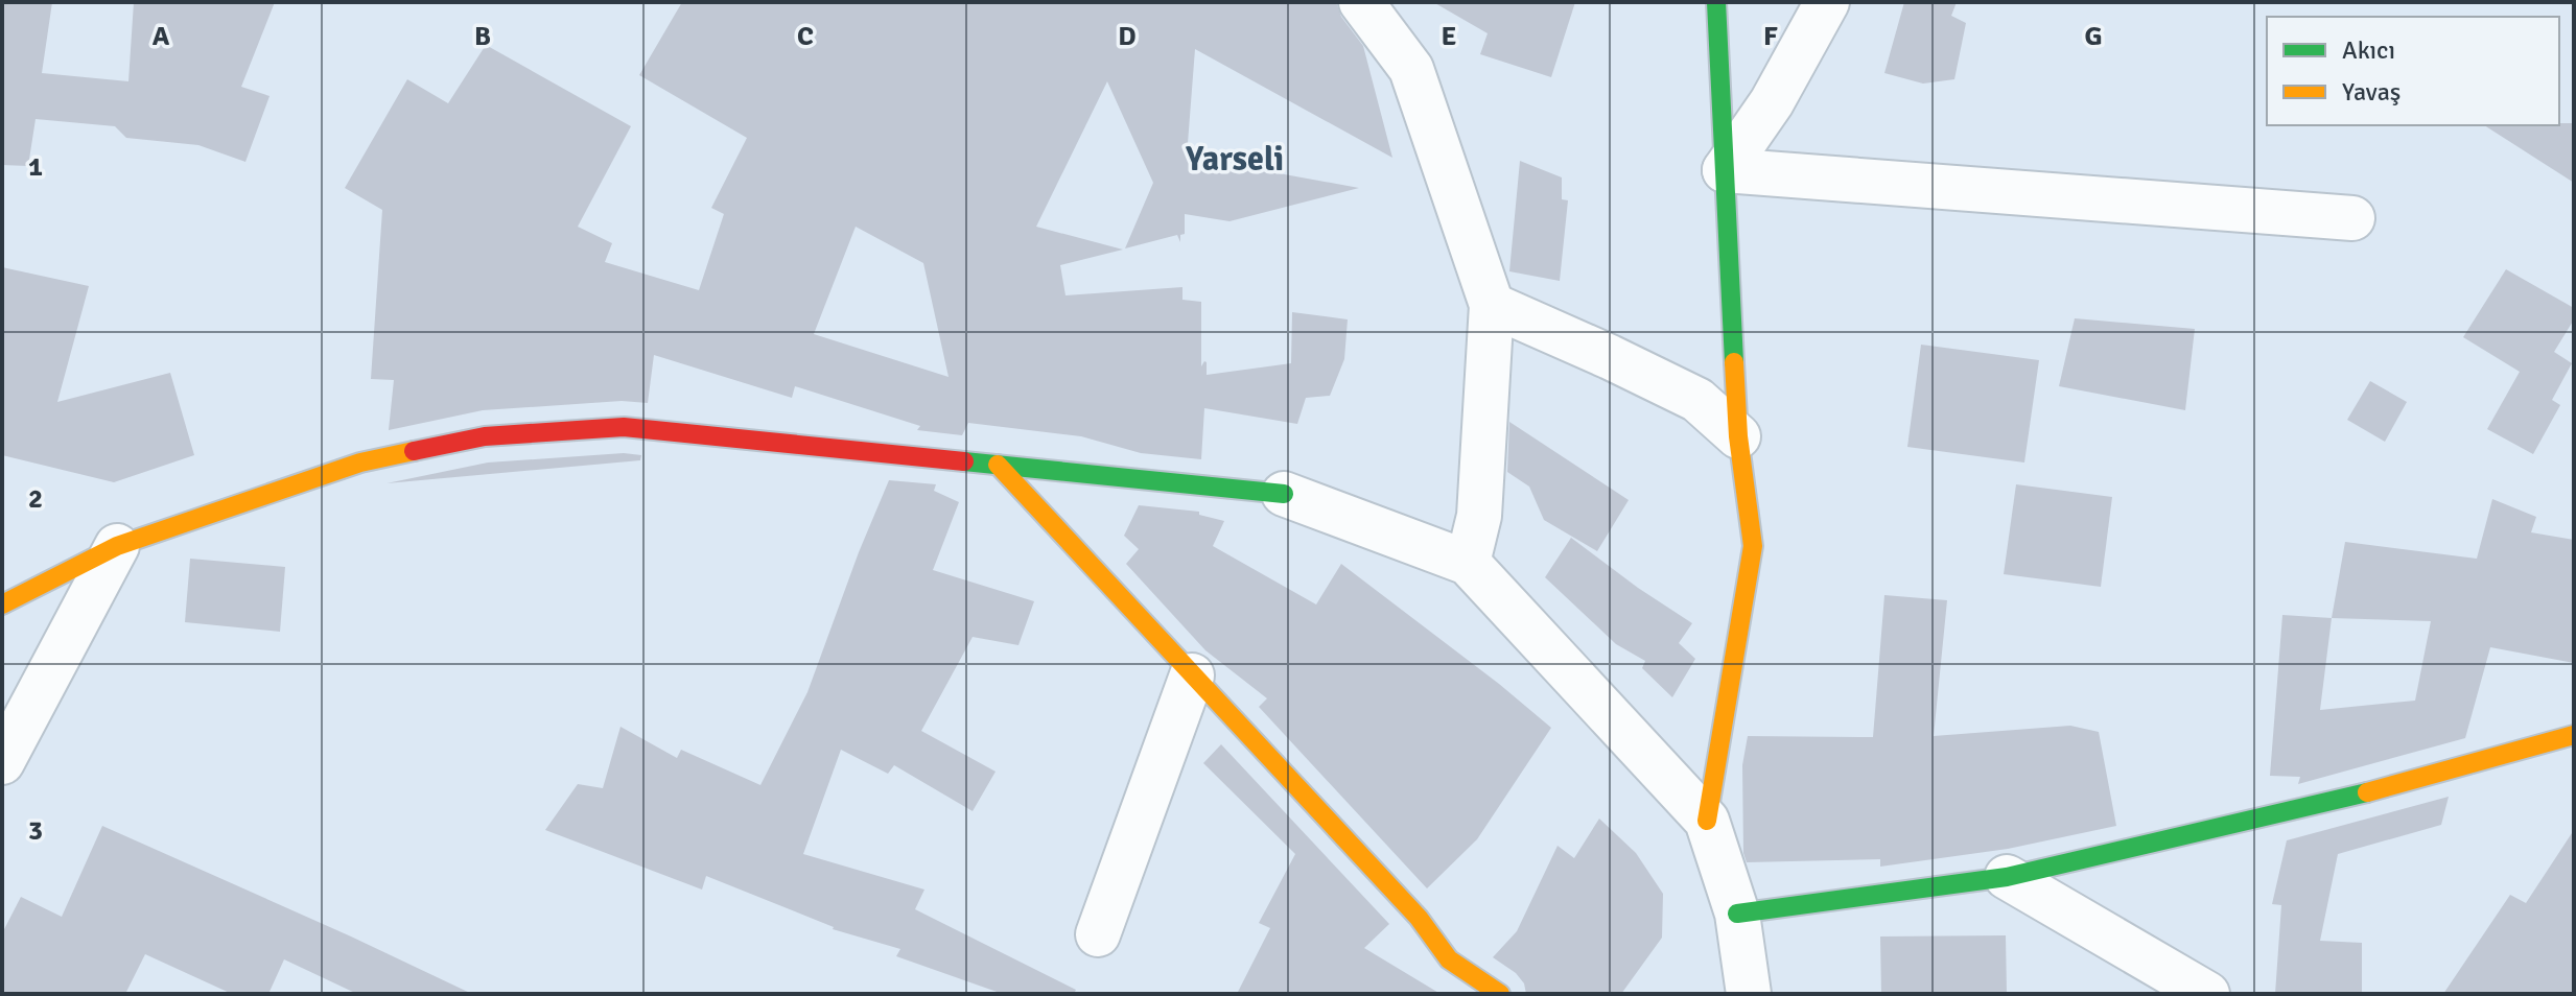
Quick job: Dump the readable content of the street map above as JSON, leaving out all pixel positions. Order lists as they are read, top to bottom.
{
  "districts": ["Yarseli"],
  "legend": ["Akıcı", "Yavaş"],
  "grid": {
    "columns": [
      "A",
      "B",
      "C",
      "D",
      "E",
      "F",
      "G"
    ],
    "rows": ["1", "2", "3"]
  }
}
